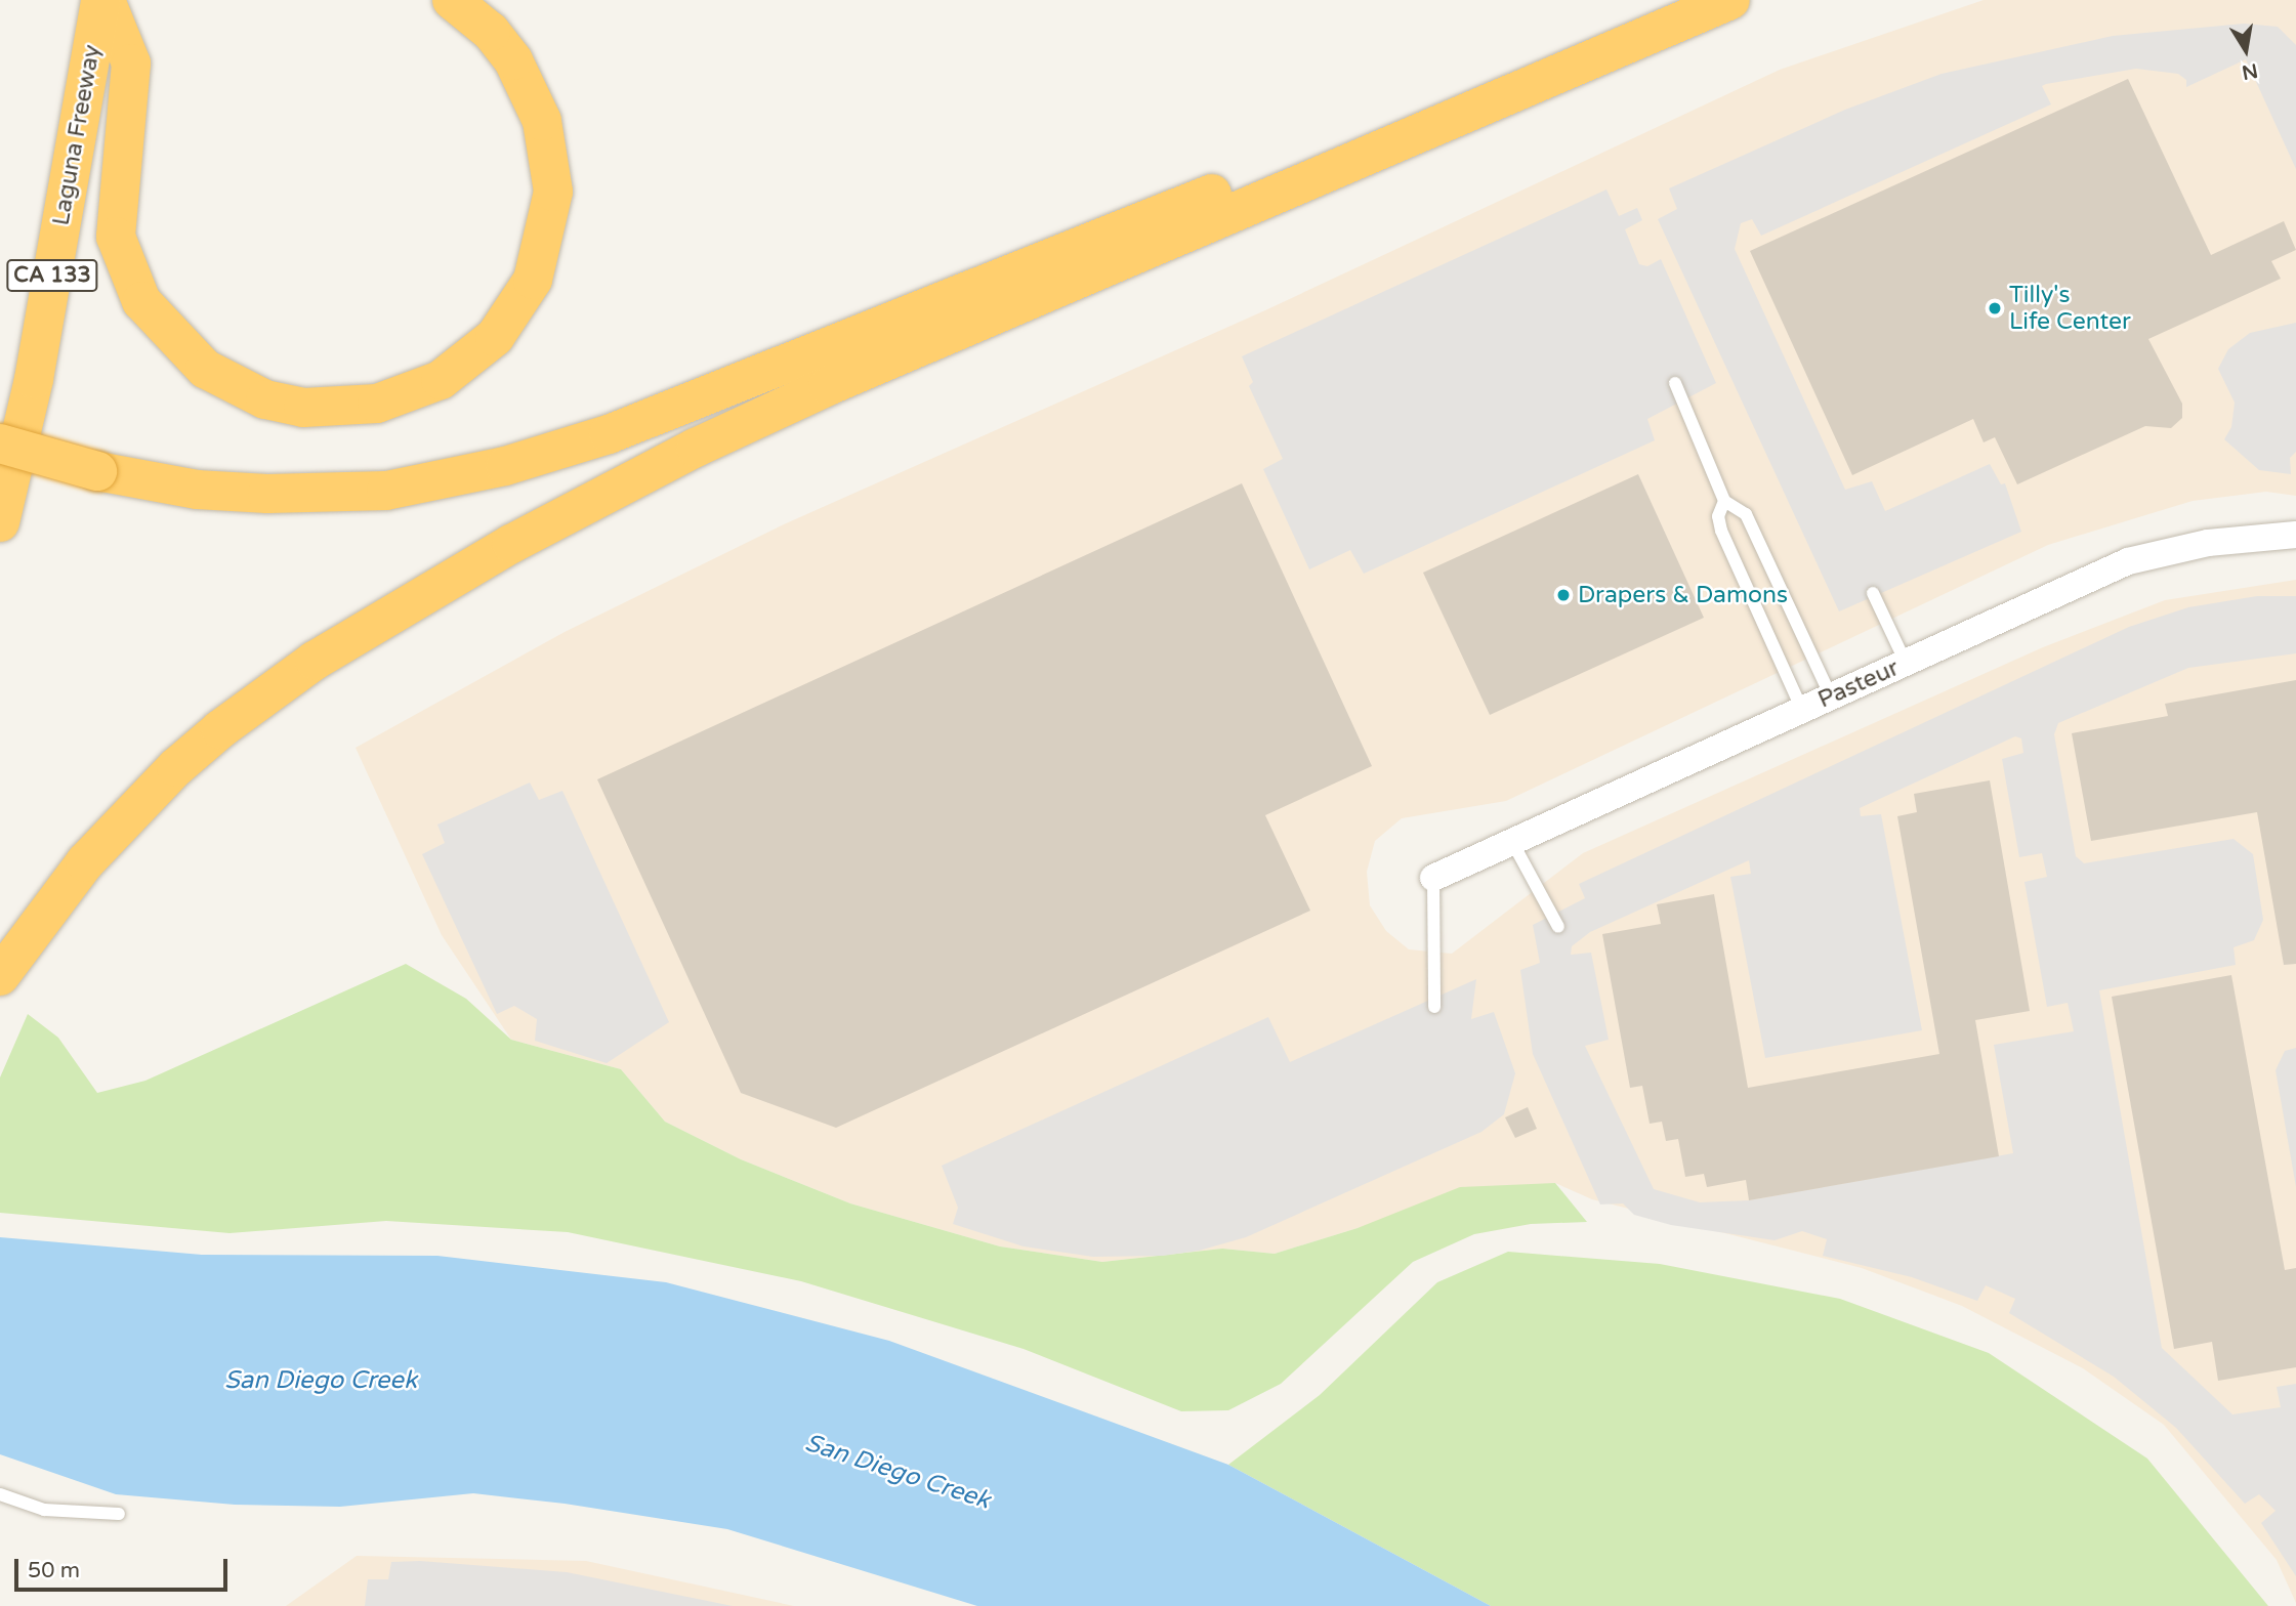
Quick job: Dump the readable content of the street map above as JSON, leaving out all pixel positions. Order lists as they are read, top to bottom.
{
  "streets": {
    "highway": ["Laguna Freeway", "CA 133"],
    "street": ["Pasteur"]
  },
  "water": ["San Diego Creek"],
  "places": ["Tilly's Life Center", "Drapers & Damons"],
  "scale_bar": "50 m",
  "north": "bottom"
}
